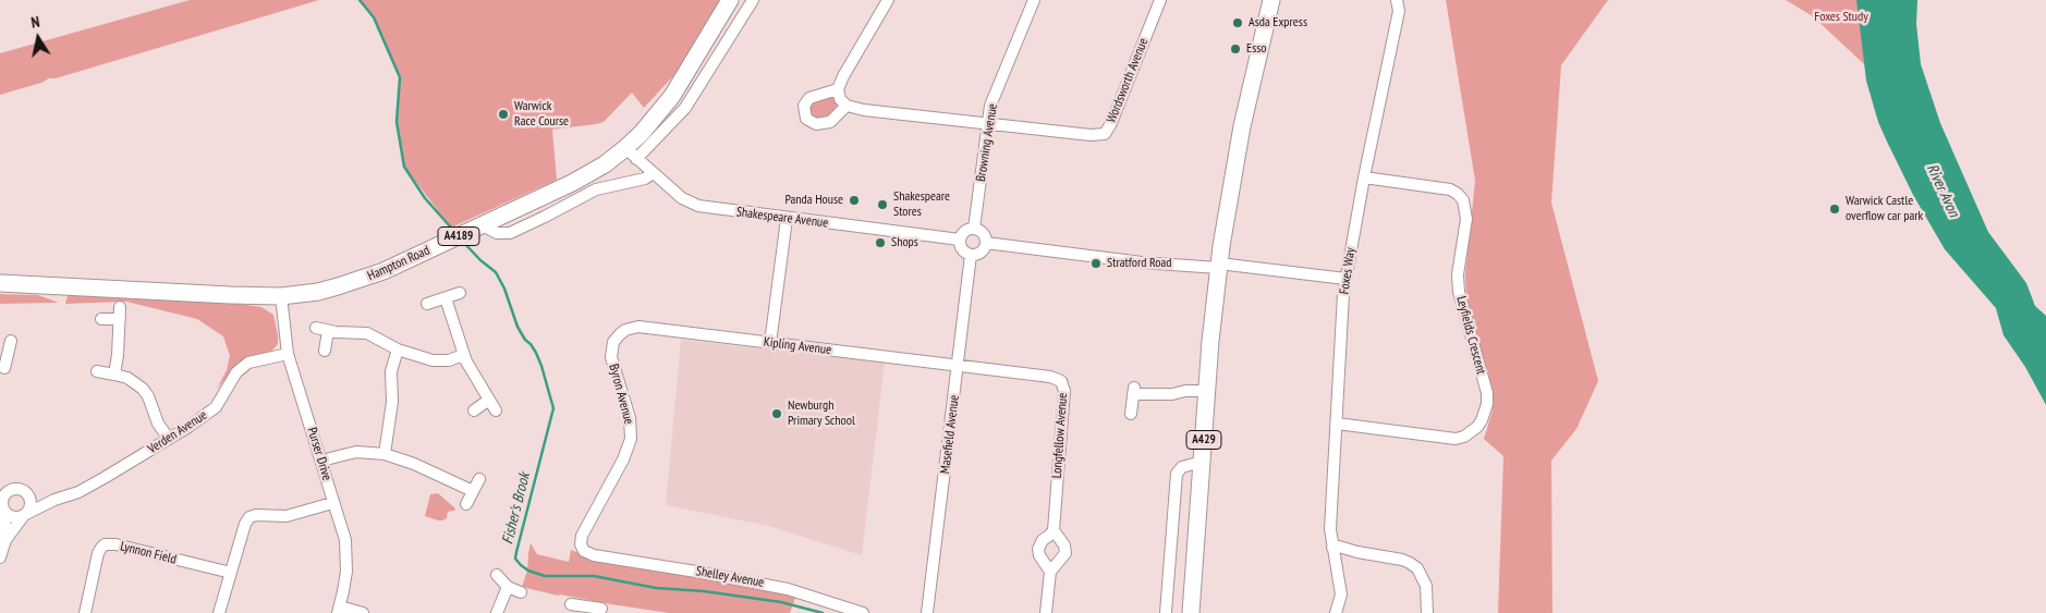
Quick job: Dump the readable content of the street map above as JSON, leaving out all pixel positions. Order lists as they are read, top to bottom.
{
  "streets": {
    "main road": ["A4189", "Hampton Road", "A429"],
    "street": [
      "Wordsworth Avenue",
      "Browning Avenue",
      "Shakespeare Avenue",
      "Foxes Way",
      "Leyfields Crescent",
      "Kipling Avenue",
      "Byron Avenue",
      "Verden Avenue",
      "Masefield Avenue",
      "Longfellow Avenue",
      "Purser Drive",
      "Lynnon Field",
      "Shelley Avenue"
    ]
  },
  "crossings": [
    ["Wordsworth Avenue", "Browning Avenue"],
    ["Browning Avenue", "Shakespeare Avenue"],
    ["Browning Avenue", "Masefield Avenue"],
    ["Shakespeare Avenue", "Hampton Road"],
    ["Shakespeare Avenue", "Masefield Avenue"],
    ["Hampton Road", "Purser Drive"],
    ["Foxes Way", "Leyfields Crescent"],
    ["Kipling Avenue", "Byron Avenue"],
    ["Kipling Avenue", "Masefield Avenue"],
    ["Kipling Avenue", "Longfellow Avenue"],
    ["Byron Avenue", "Shelley Avenue"],
    ["Verden Avenue", "Purser Drive"],
    ["Masefield Avenue", "Longfellow Avenue"]
  ],
  "water": ["River Avon", "Fisher's Brook"],
  "parks": ["Foxes Study"],
  "places": [
    "Asda Express",
    "Esso",
    "Warwick Race Course",
    "Panda House",
    "Shakespeare Stores",
    "Warwick Castle overflow car park",
    "Shops",
    "Stratford Road",
    "Newburgh Primary School"
  ],
  "north": "top"
}
